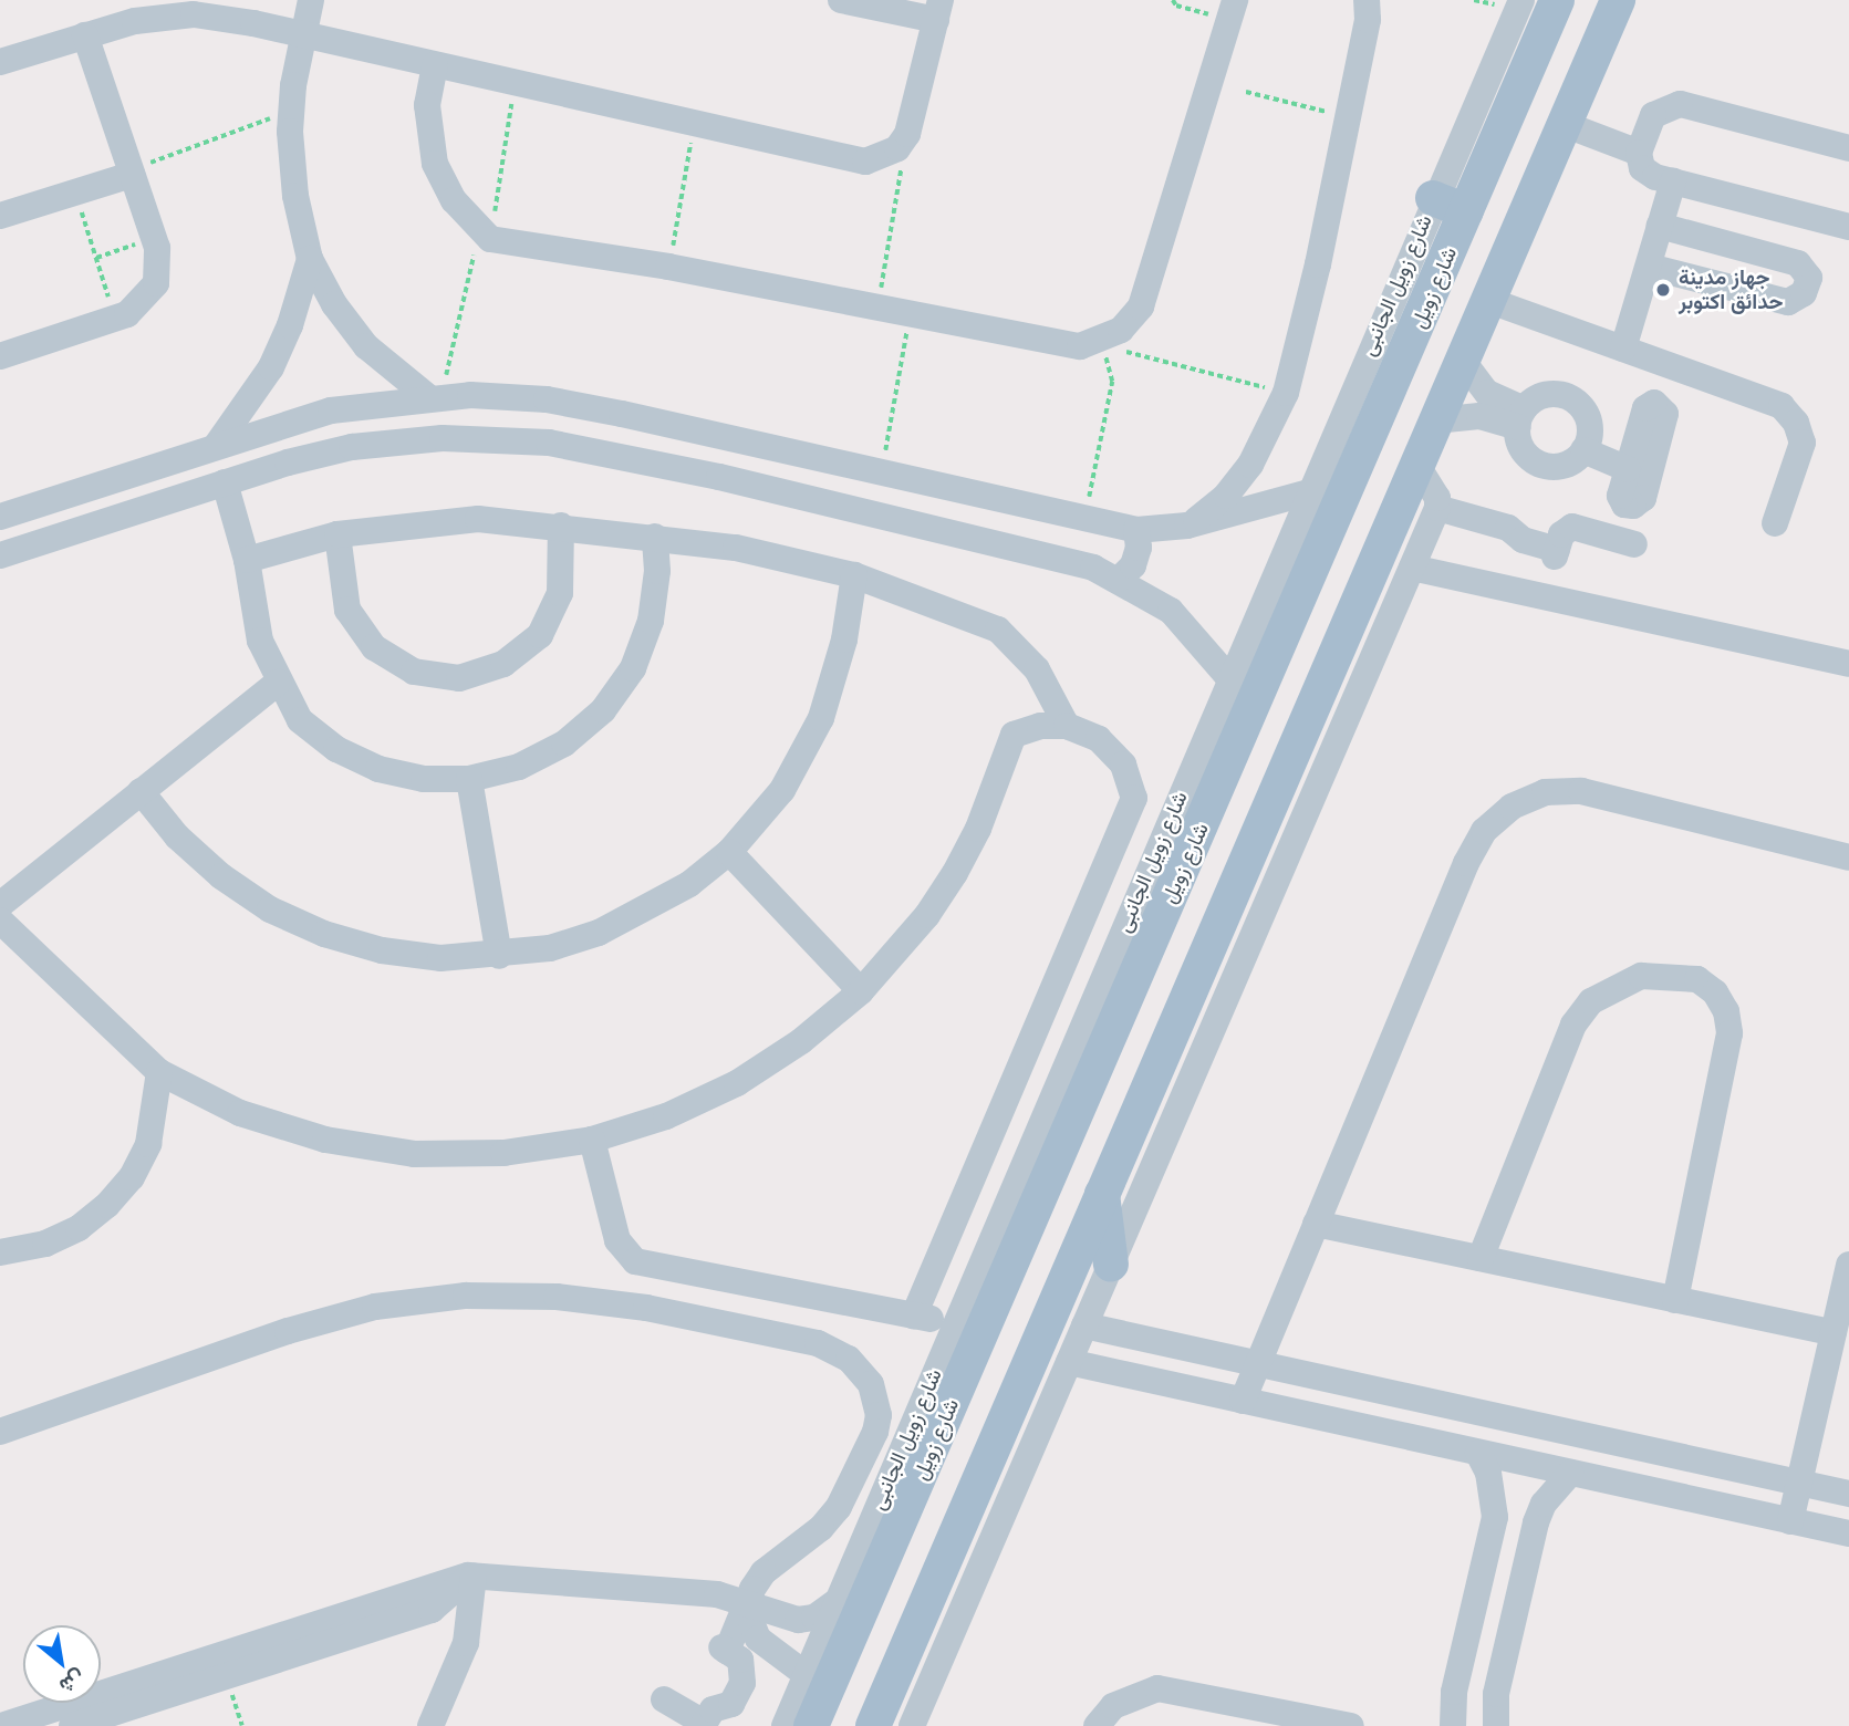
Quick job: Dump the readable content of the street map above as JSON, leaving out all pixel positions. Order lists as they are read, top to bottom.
{
  "streets": {
    "main road": ["شارع زويل"],
    "street": ["شارع زويل الجانبى"]
  },
  "crossings": [
    ["شارع زويل الجانبى", "شارع زويل"]
  ],
  "places": ["جهاز مدينة حدائق اكتوبر"],
  "north": "bottom right"
}
